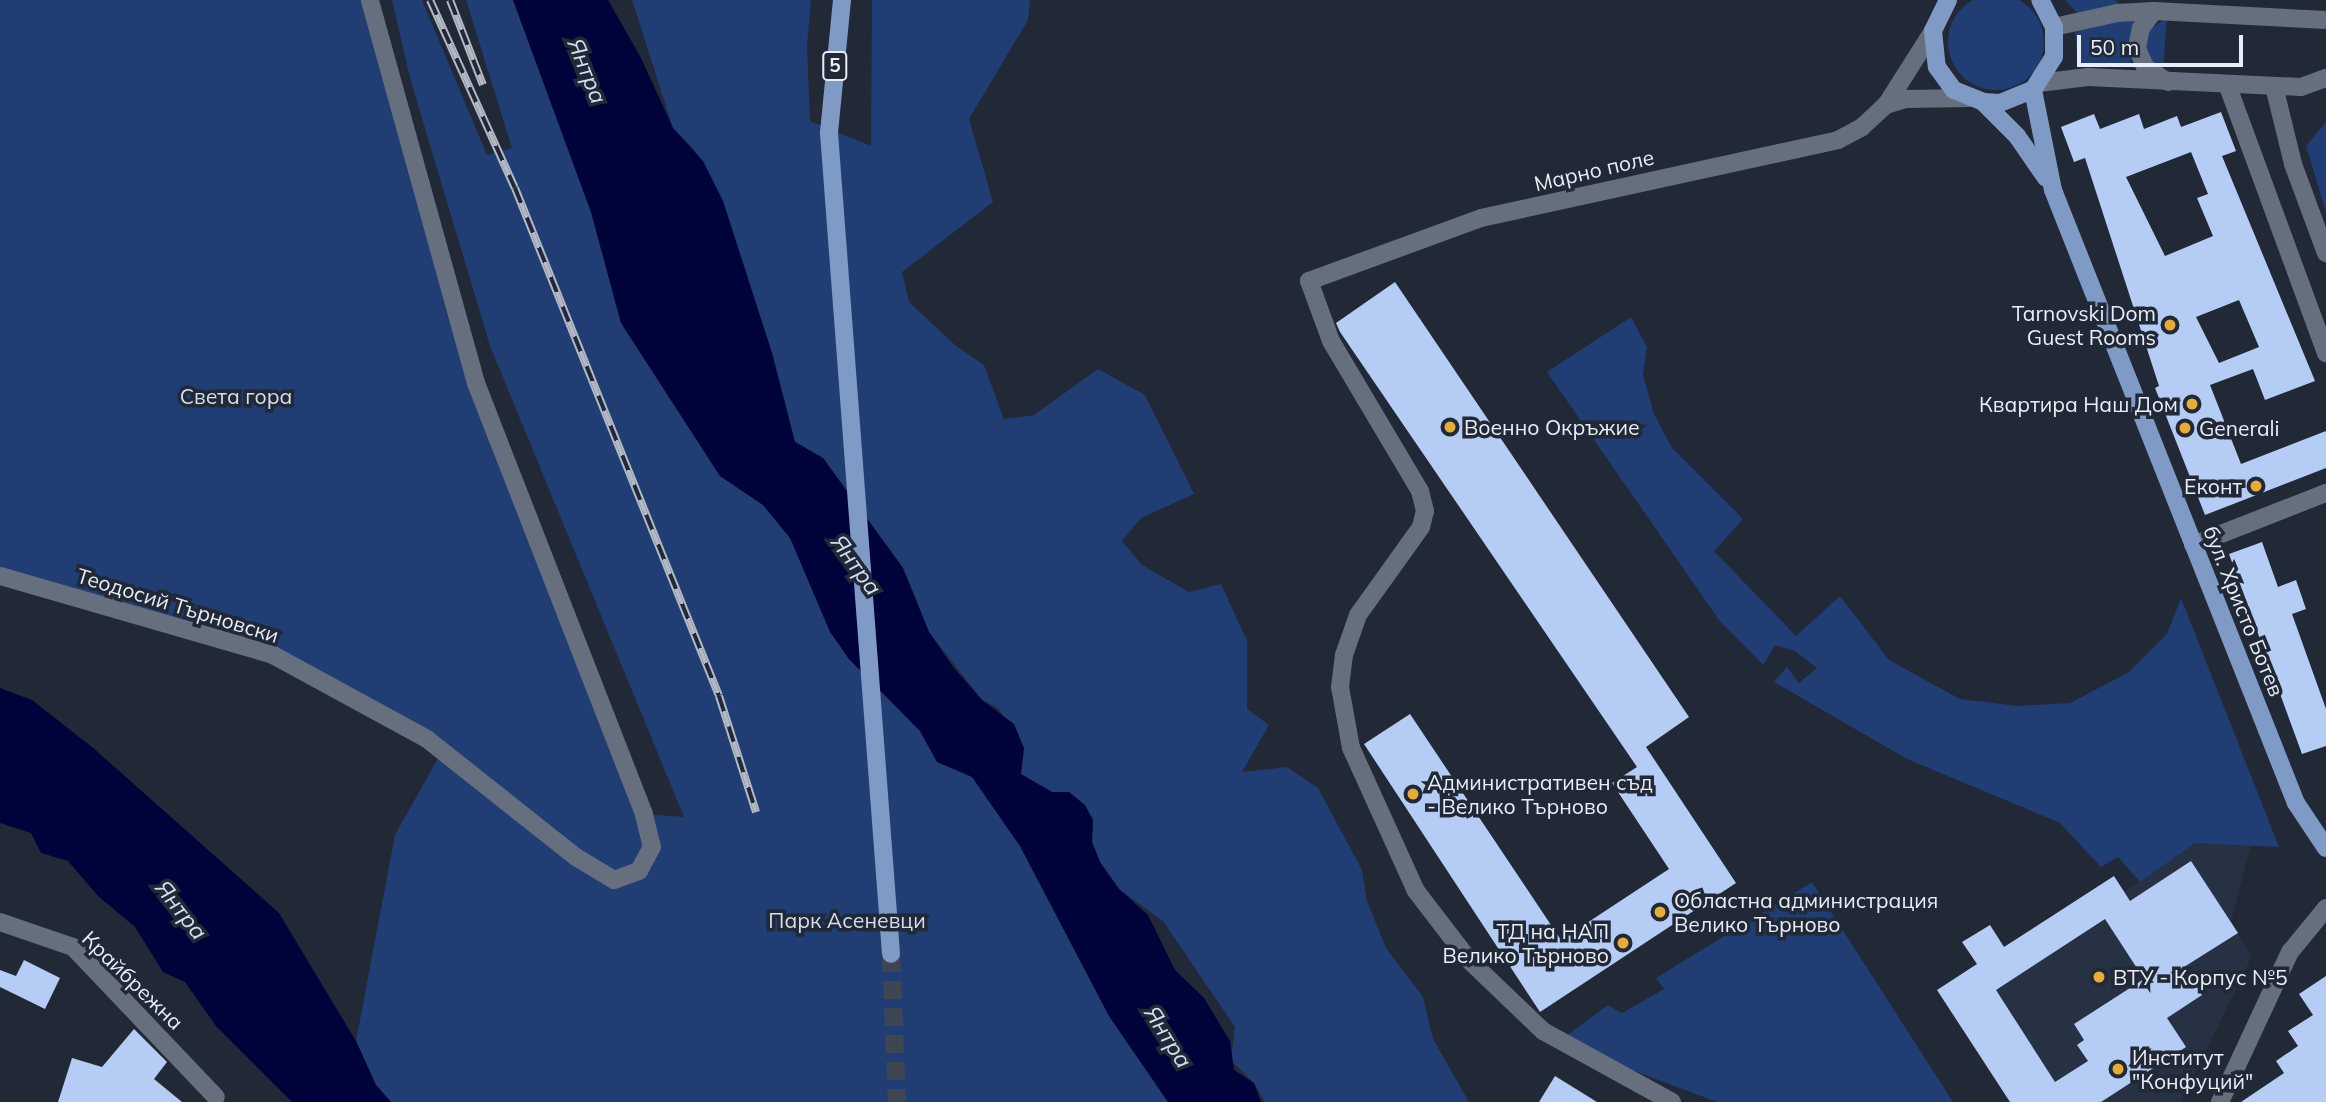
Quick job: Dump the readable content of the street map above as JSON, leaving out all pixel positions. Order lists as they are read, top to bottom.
{
  "streets": {
    "main road": ["5", "бул. Христо Ботев"],
    "street": ["Марно поле", "Теодосий Търновски", "Крайбрежна"]
  },
  "crossings": [
    ["Марно поле", "бул. Христо Ботев"]
  ],
  "water": ["Янтра"],
  "parks": ["Света гора", "Парк Асеневци"],
  "places": [
    "Tarnovski Dom Guest Rooms",
    "Квартира Наш Дом",
    "Военно Окръжие",
    "Generali",
    "Еконт",
    "Административен съд - Велико Търново",
    "Областна администрация Велико Търново",
    "ТД на НАП Велико Търново",
    "ВТУ - Корпус №5",
    "Институт \"Конфуций\""
  ],
  "scale_bar": "50 m"
}
